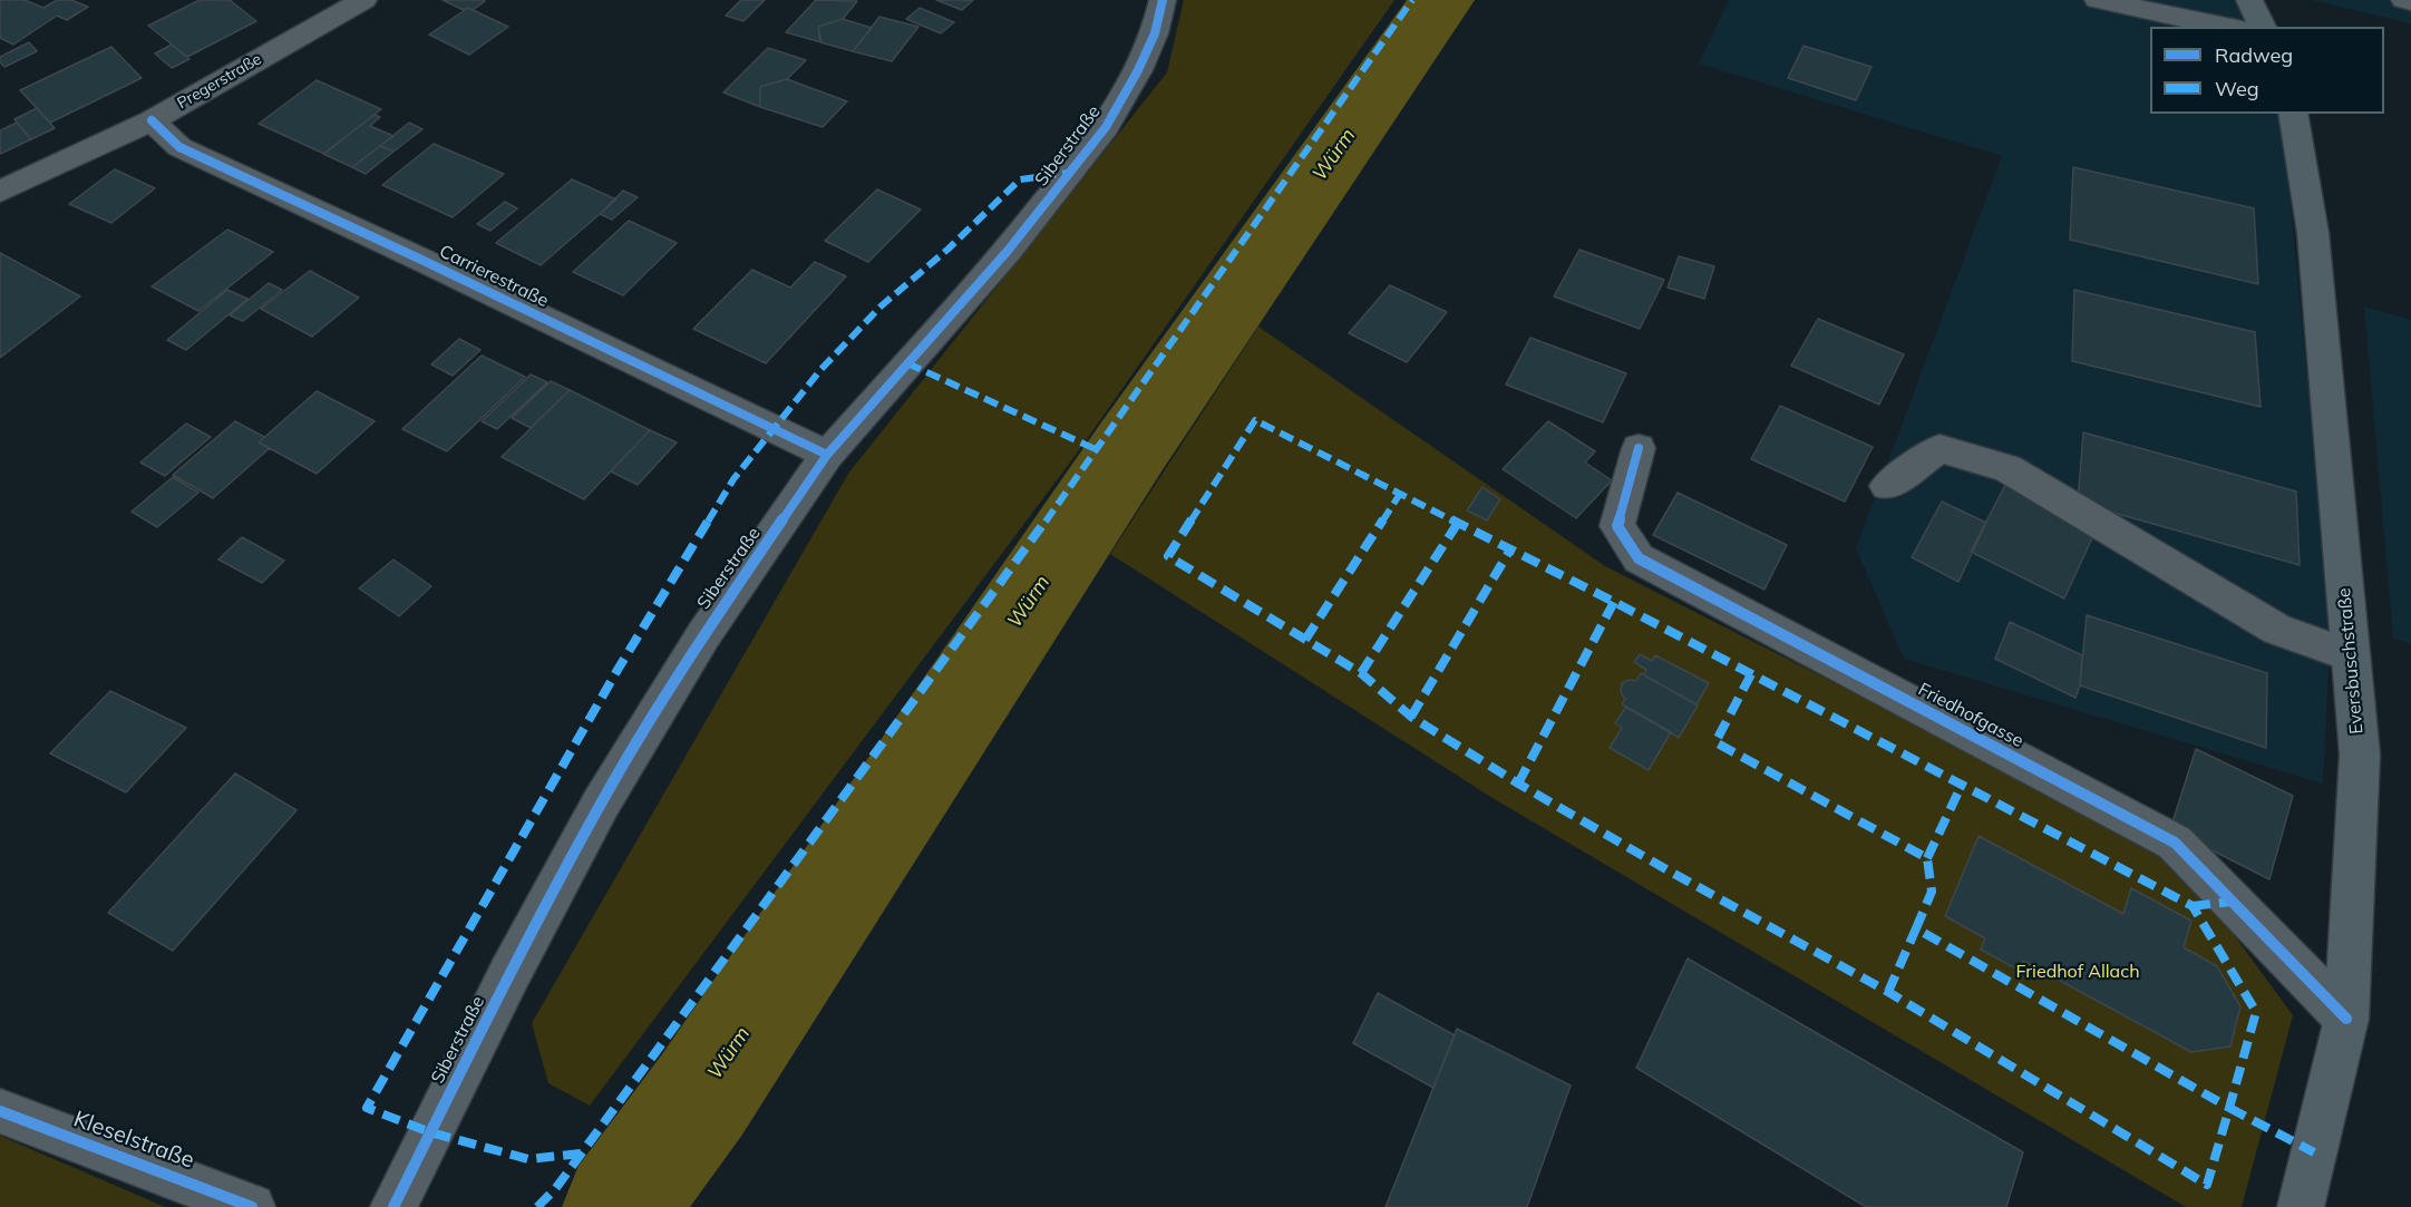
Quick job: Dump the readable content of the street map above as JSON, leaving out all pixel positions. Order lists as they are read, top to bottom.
{
  "streets": {
    "main road": ["Eversbuschstraße"],
    "street": [
      "Pregerstraße",
      "Siberstraße",
      "Carrierestraße",
      "Friedhofgasse",
      "Kleselstraße"
    ]
  },
  "crossings": [
    ["Pregerstraße", "Carrierestraße"],
    ["Siberstraße", "Carrierestraße"],
    ["Eversbuschstraße", "Friedhofgasse"]
  ],
  "water": ["Würm"],
  "parks": ["Friedhof Allach"],
  "legend": ["Radweg", "Weg"]
}
